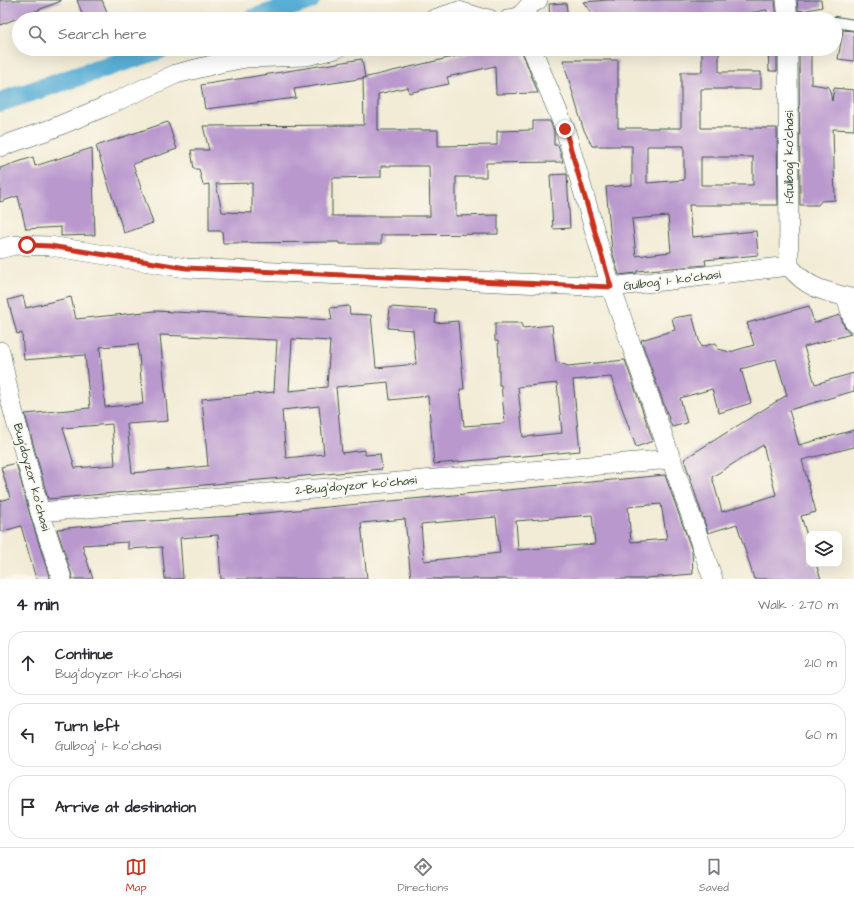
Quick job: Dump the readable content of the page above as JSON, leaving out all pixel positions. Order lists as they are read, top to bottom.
{
  "streets": {
    "street": [
      "1-Gulbogʻ koʻchasi",
      "Gulbogʻ 1- koʻchasi",
      "Bug'doyzor koʻchasi",
      "2-Bugʻdoyzor koʻchasi"
    ]
  },
  "crossings": [
    ["1-Gulbogʻ koʻchasi", "Gulbogʻ 1- koʻchasi"],
    ["Bug'doyzor koʻchasi", "2-Bugʻdoyzor koʻchasi"]
  ],
  "page": {
    "search": "Search here",
    "heading": ["4 min", "Walk · 270 m"],
    "list": [
      ["Continue", "Bugʻdoyzor 1-koʻchasi", "210 m"],
      ["Turn left", "Gulbogʻ 1- koʻchasi", "60 m"],
      "Arrive at destination"
    ],
    "nav": ["Map", "Directions", "Saved"]
  }
}
